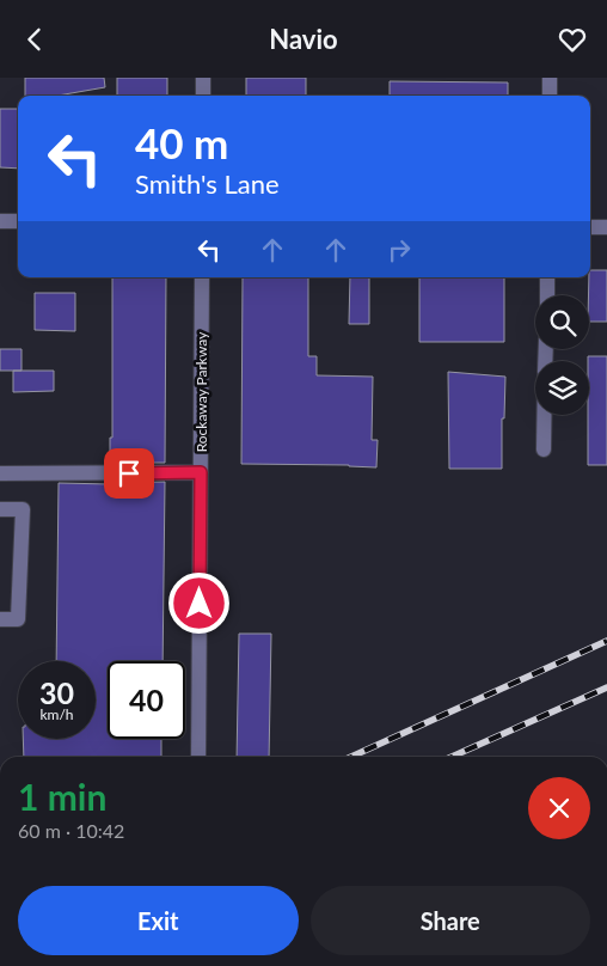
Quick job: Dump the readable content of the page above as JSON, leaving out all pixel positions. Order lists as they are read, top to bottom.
{
  "streets": {
    "street": ["Rockaway Parkway"]
  },
  "page": {
    "header": "Navio",
    "turn": ["40 m", "Smith's Lane"],
    "speed": "30 km/h",
    "limit": "40",
    "heading": ["1 min", "60 m · 10:42"],
    "buttons": ["Exit", "Share"]
  }
}
